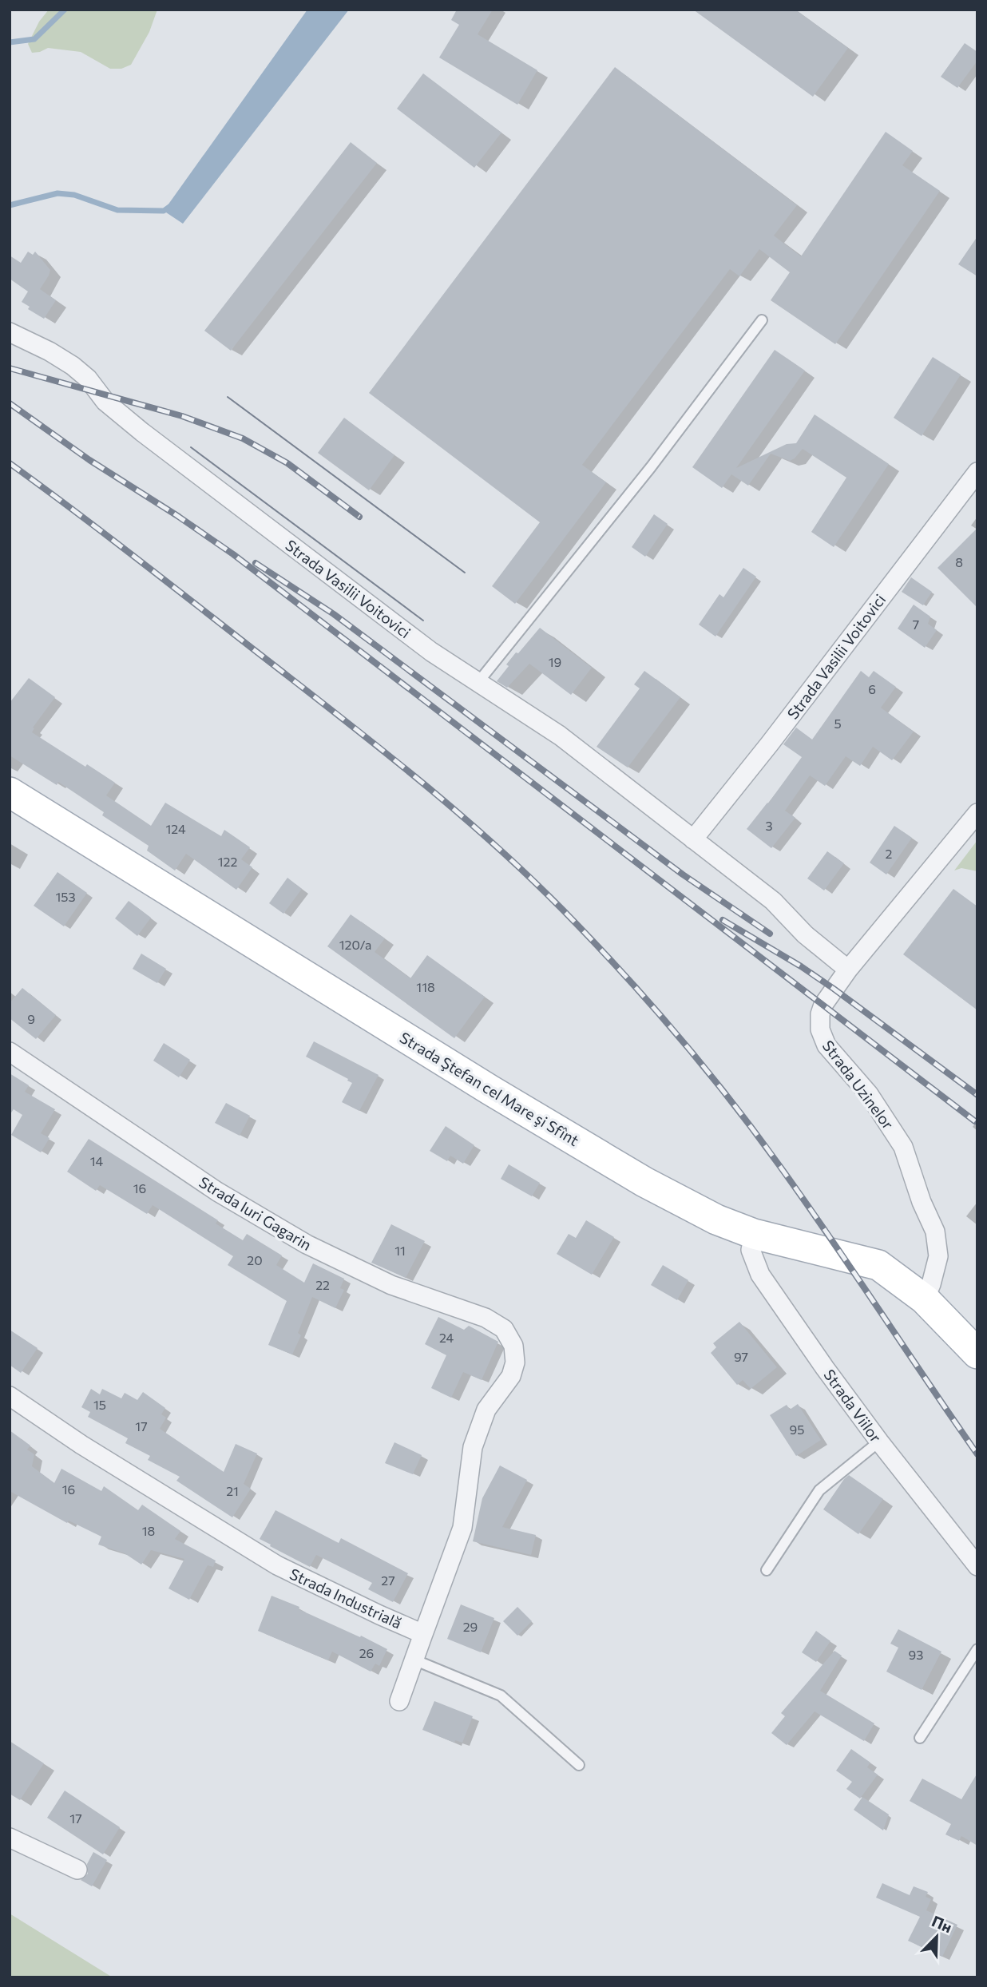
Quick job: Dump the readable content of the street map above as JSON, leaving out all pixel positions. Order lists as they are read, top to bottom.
{
  "streets": {
    "main road": ["Strada Ştefan cel Mare şi Sfînt"],
    "street": [
      "Strada Vasilii Voitovici",
      "Strada Uzinelor",
      "Strada Iuri Gagarin",
      "Strada Viilor",
      "Strada Industrială"
    ]
  },
  "crossings": [
    ["Strada Vasilii Voitovici", "Strada Uzinelor"],
    ["Strada Uzinelor", "Strada Ştefan cel Mare şi Sfînt"],
    ["Strada Ştefan cel Mare şi Sfînt", "Strada Viilor"],
    ["Strada Iuri Gagarin", "Strada Industrială"]
  ],
  "house_numbers": [
    "8",
    "7",
    "19",
    "6",
    "5",
    "3",
    "124",
    "2",
    "122",
    "153",
    "120/a",
    "118",
    "9",
    "14",
    "16",
    "11",
    "20",
    "22",
    "24",
    "97",
    "15",
    "17",
    "95",
    "16",
    "21",
    "18",
    "27",
    "29",
    "26",
    "93",
    "17"
  ],
  "north": "top right"
}
